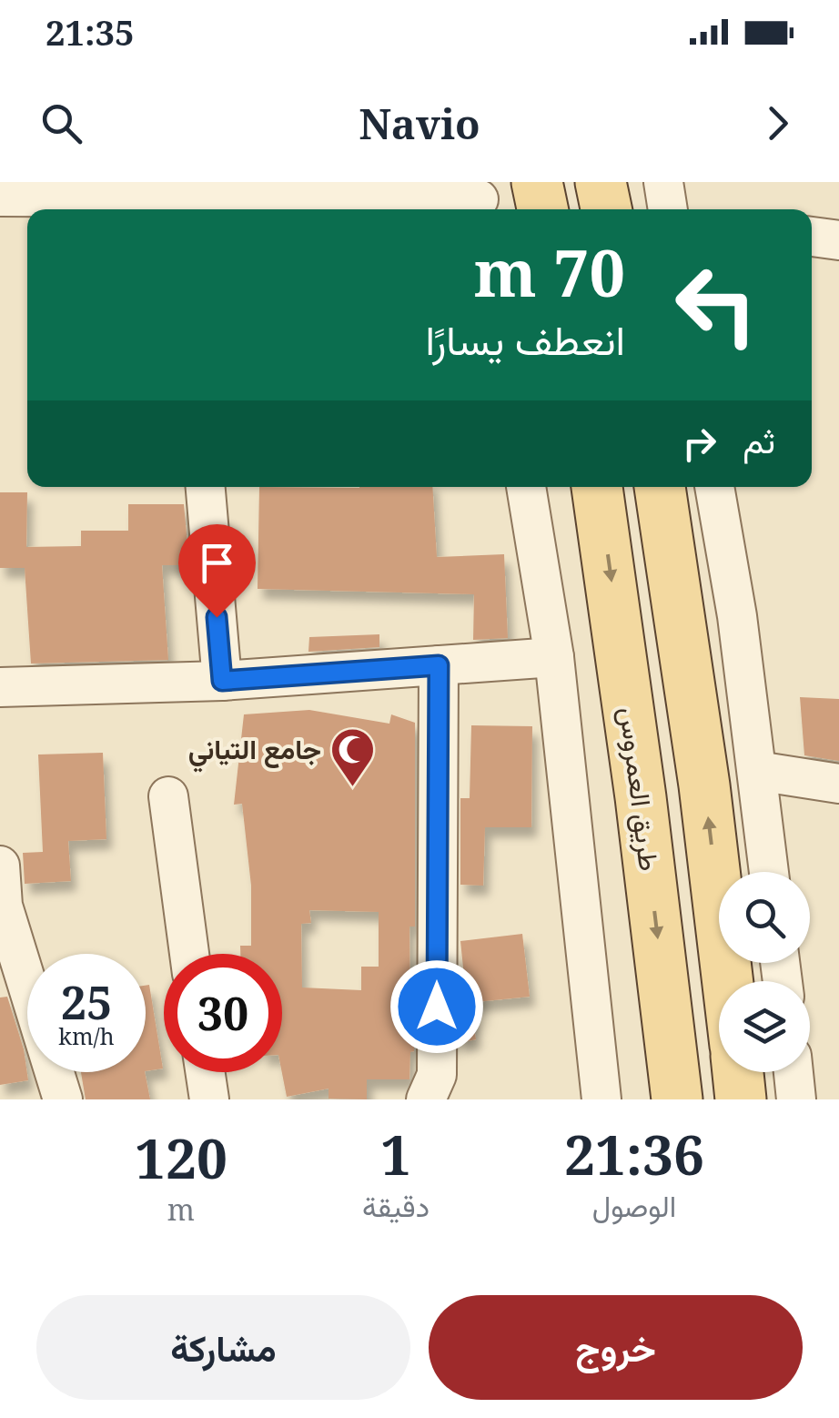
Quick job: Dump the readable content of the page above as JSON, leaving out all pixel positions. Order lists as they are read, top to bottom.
{
  "streets": {
    "main road": ["طريق العمروس"]
  },
  "places": {
    "mosque": ["جامع التياني"]
  },
  "page": {
    "status": "21:35",
    "header": "Navio",
    "turn": ["70 m", "انعطف يسارًا"],
    "then": "ثم",
    "speed": "25 km/h",
    "limit": "30",
    "eta": [
      "21:36",
      "الوصول",
      "1",
      "دقيقة",
      "120",
      "m"
    ],
    "buttons": ["خروج", "مشاركة"]
  }
}
